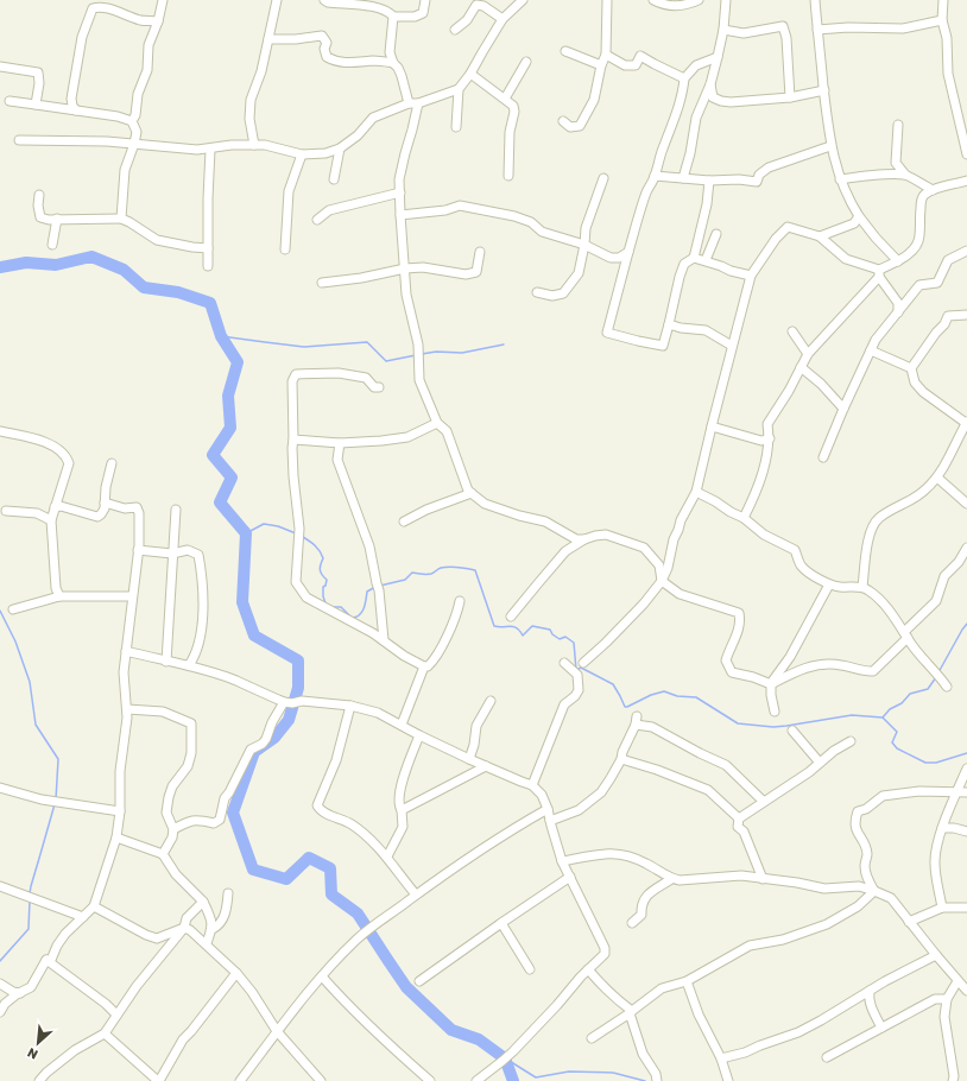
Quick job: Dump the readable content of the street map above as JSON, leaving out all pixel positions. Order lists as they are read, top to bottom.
{
  "north": "bottom left"
}
